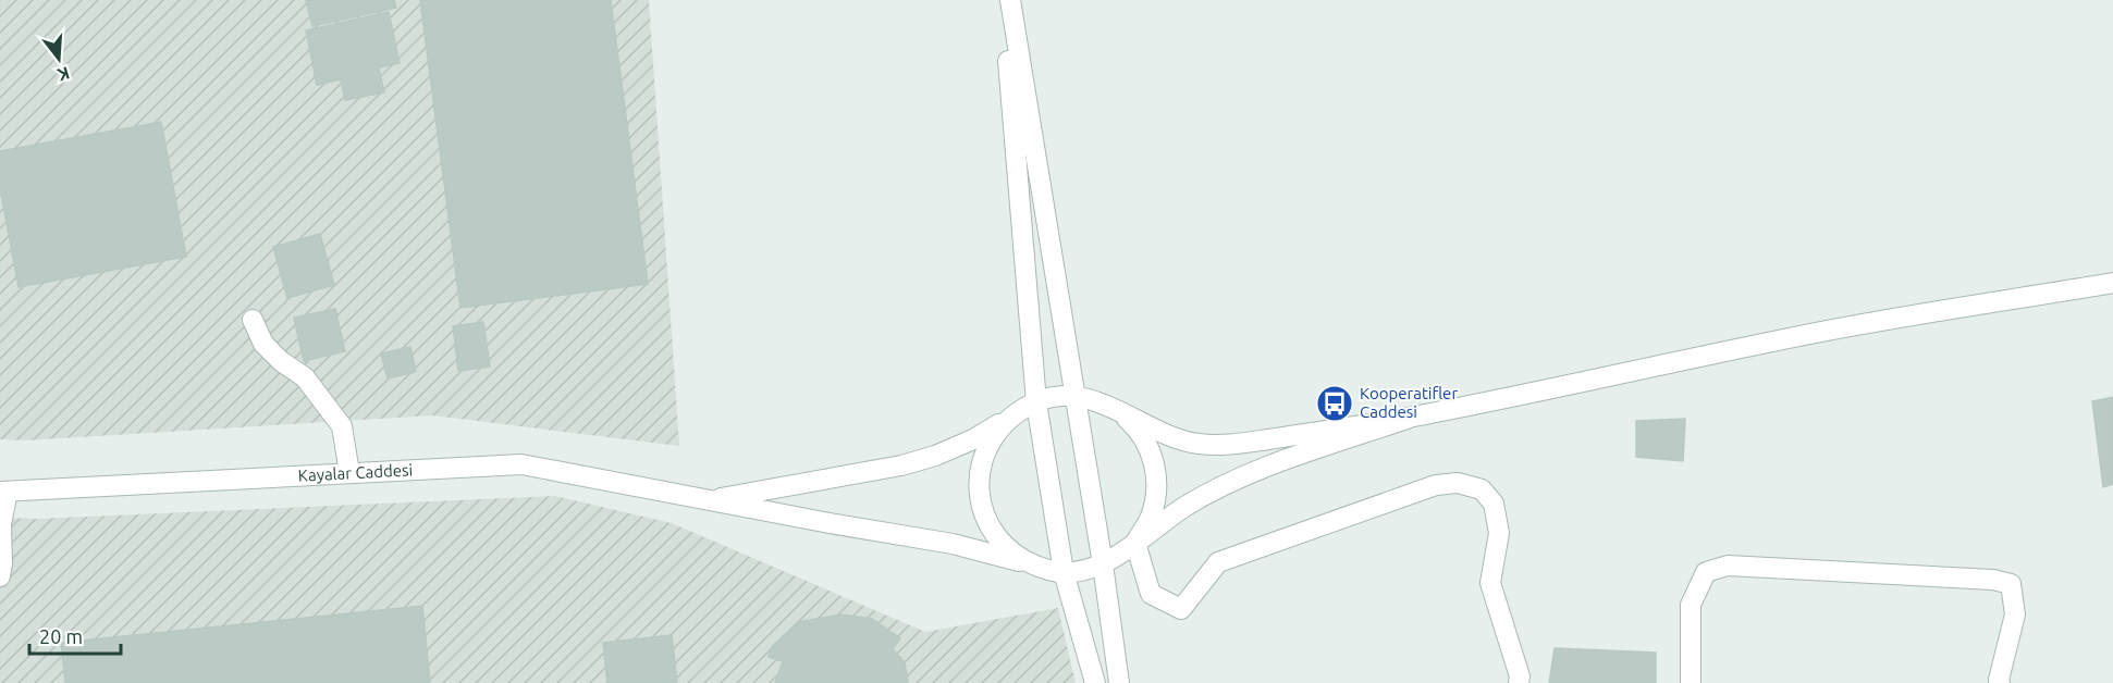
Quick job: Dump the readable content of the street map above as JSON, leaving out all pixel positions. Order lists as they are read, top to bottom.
{
  "streets": {
    "street": ["Kayalar Caddesi"]
  },
  "places": {
    "bus stop": ["Kooperatifler Caddesi"]
  },
  "scale_bar": "20 m",
  "north": "bottom"
}
